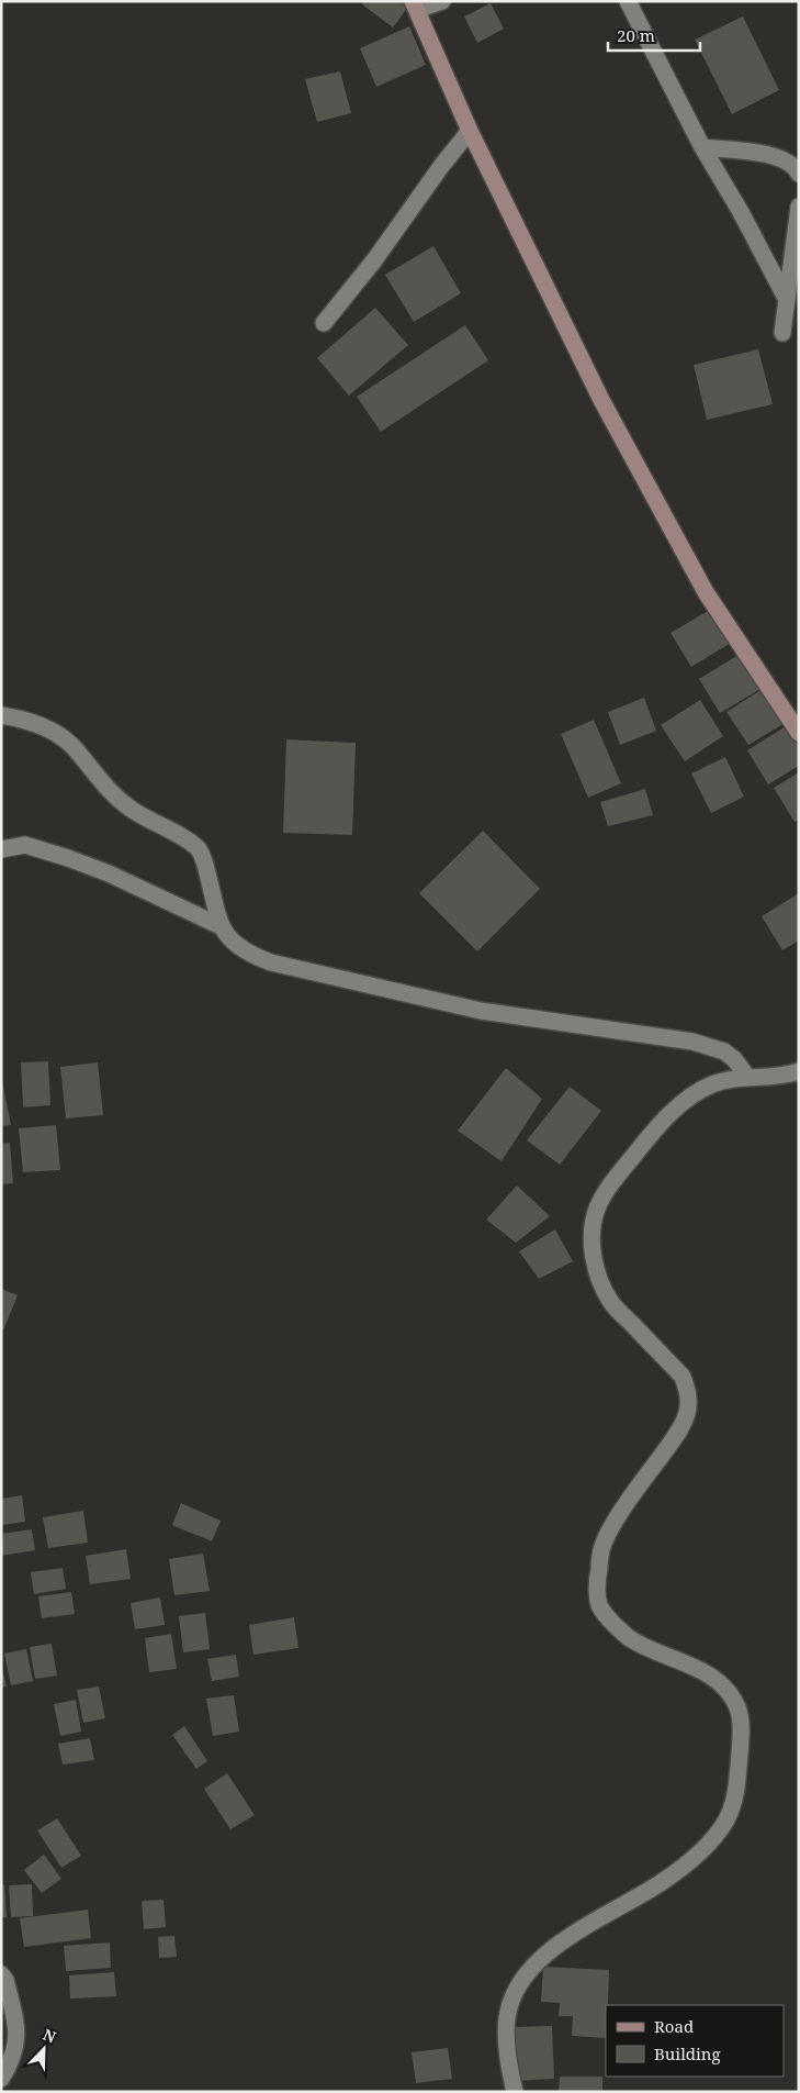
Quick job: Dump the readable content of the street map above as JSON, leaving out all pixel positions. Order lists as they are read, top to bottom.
{
  "legend": ["Road", "Building"],
  "scale_bar": "20 m",
  "north": "top right"
}
